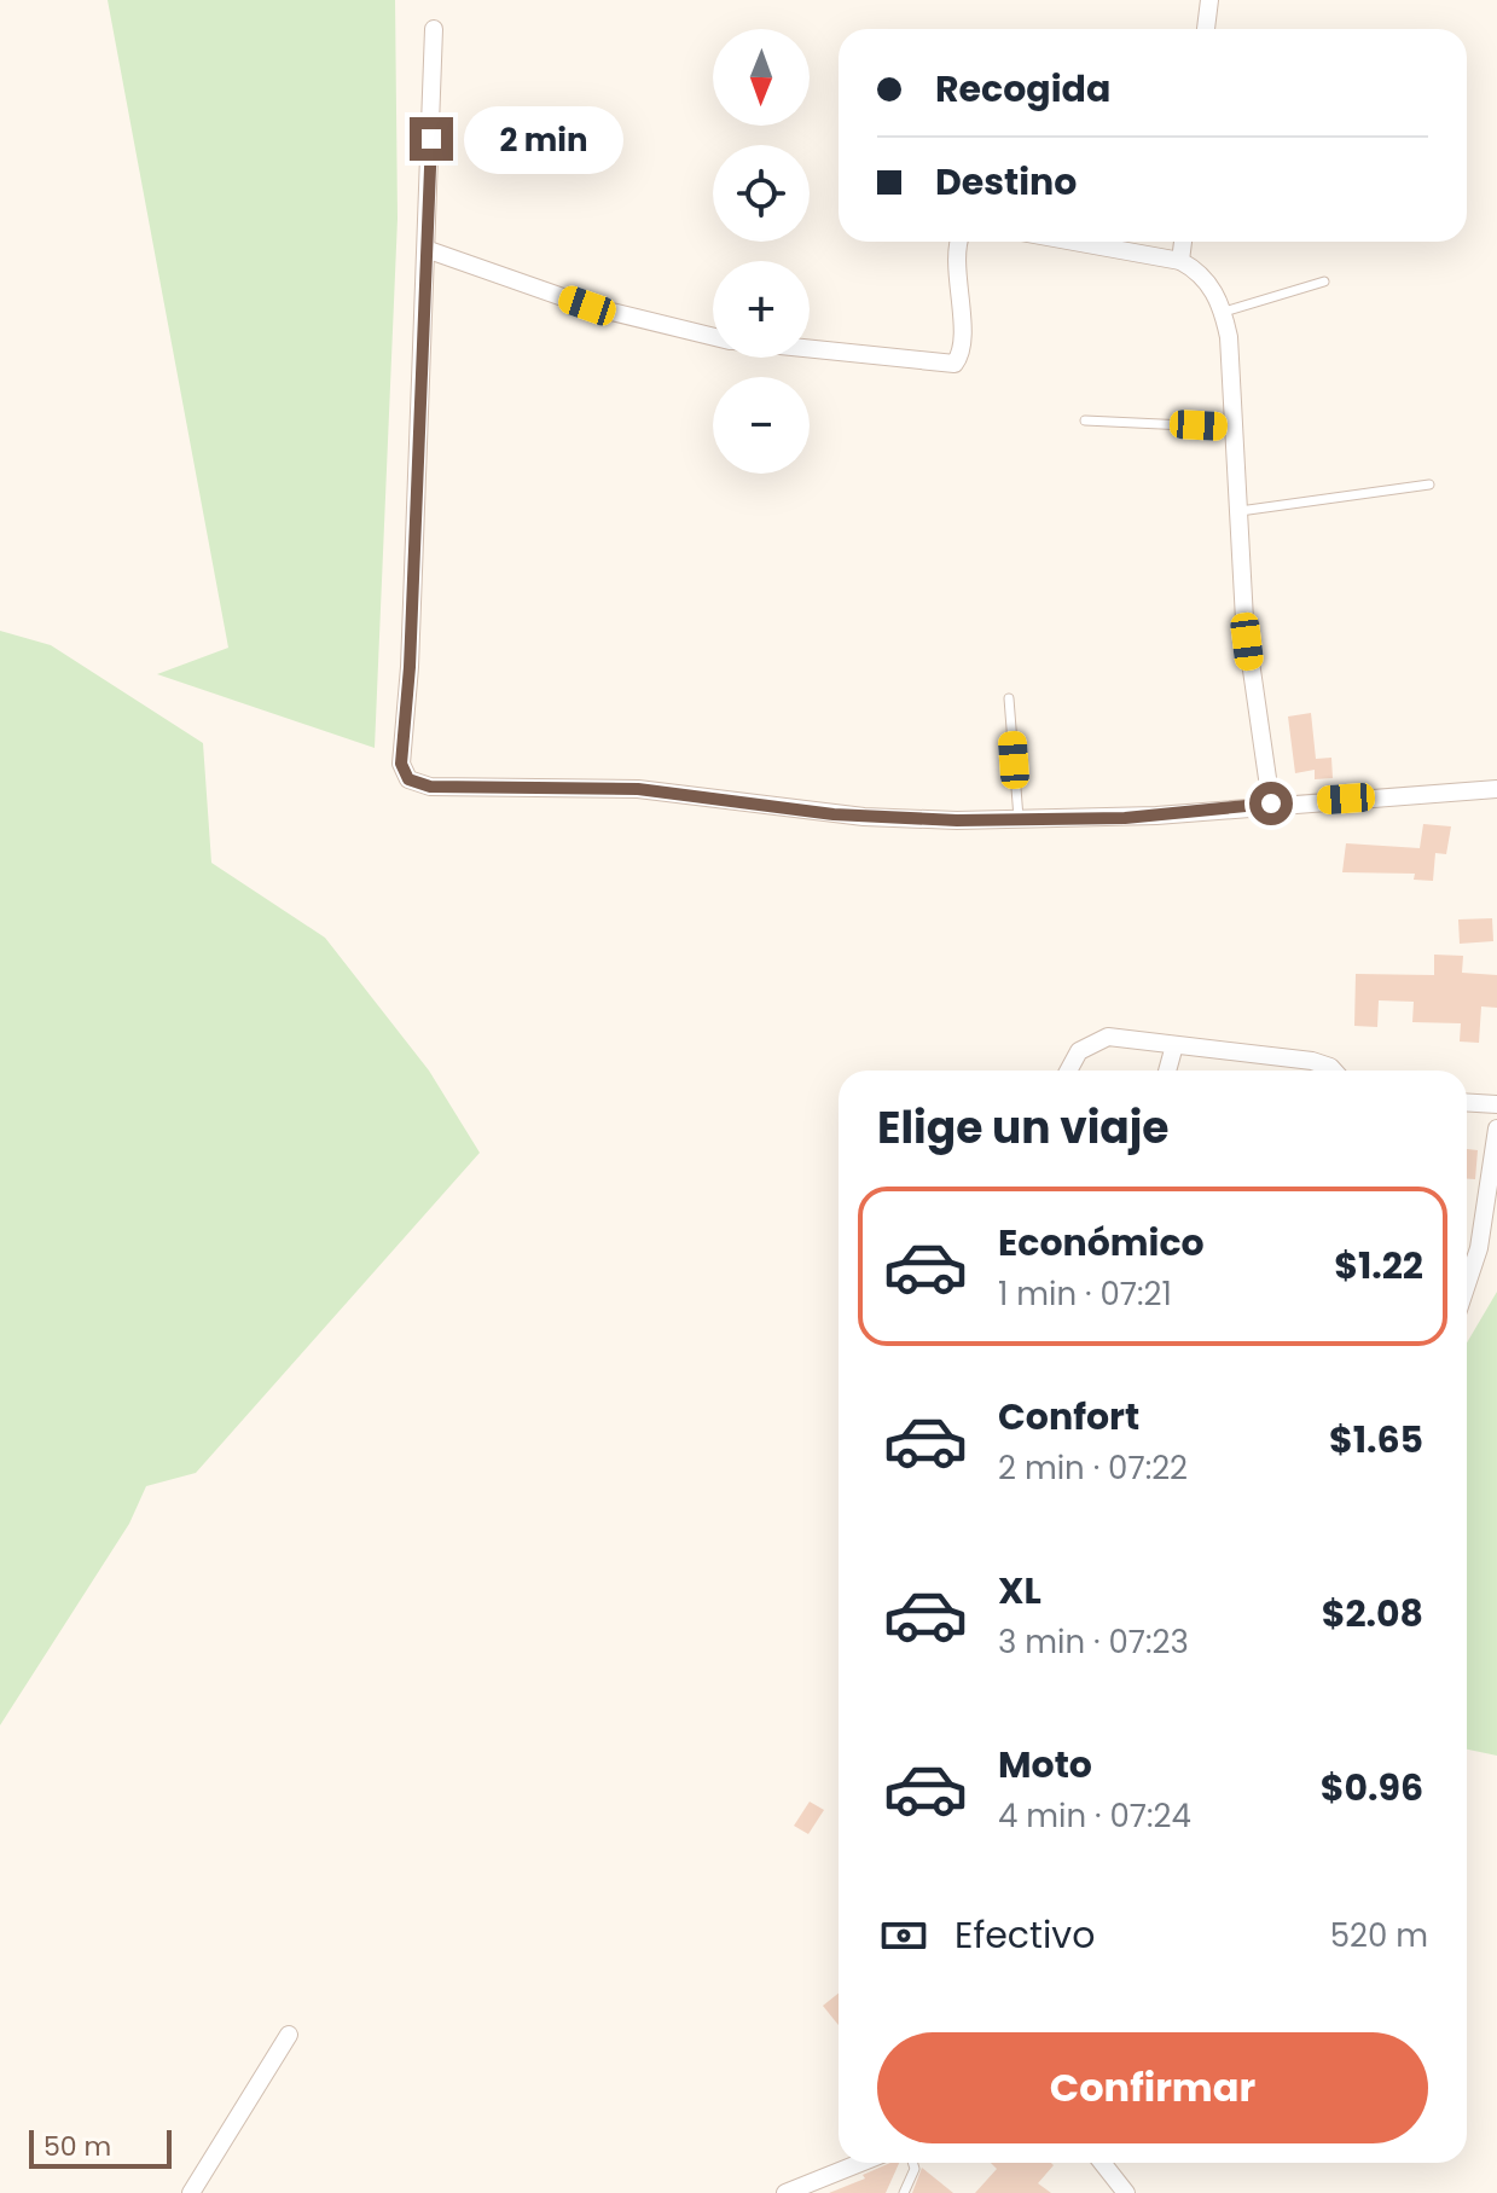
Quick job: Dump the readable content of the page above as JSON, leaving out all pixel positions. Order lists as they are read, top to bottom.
{
  "scale_bar": "50 m",
  "north": "bottom",
  "page": {
    "map_buttons": ["+", "−"],
    "banner": ["Recogida", "Destino"],
    "bubble": "2 min",
    "heading": "Elige un viaje",
    "list": [
      {
        "name": "Económico",
        "note": "1 min · 07:21",
        "value": "$1.22"
      },
      {
        "name": "Confort",
        "note": "2 min · 07:22",
        "value": "$1.65"
      },
      {
        "name": "XL",
        "note": "3 min · 07:23",
        "value": "$2.08"
      },
      {
        "name": "Moto",
        "note": "4 min · 07:24",
        "value": "$0.96"
      }
    ],
    "pay": ["Efectivo", "520 m"],
    "buttons": "Confirmar",
    "scale": "50 m"
  }
}
